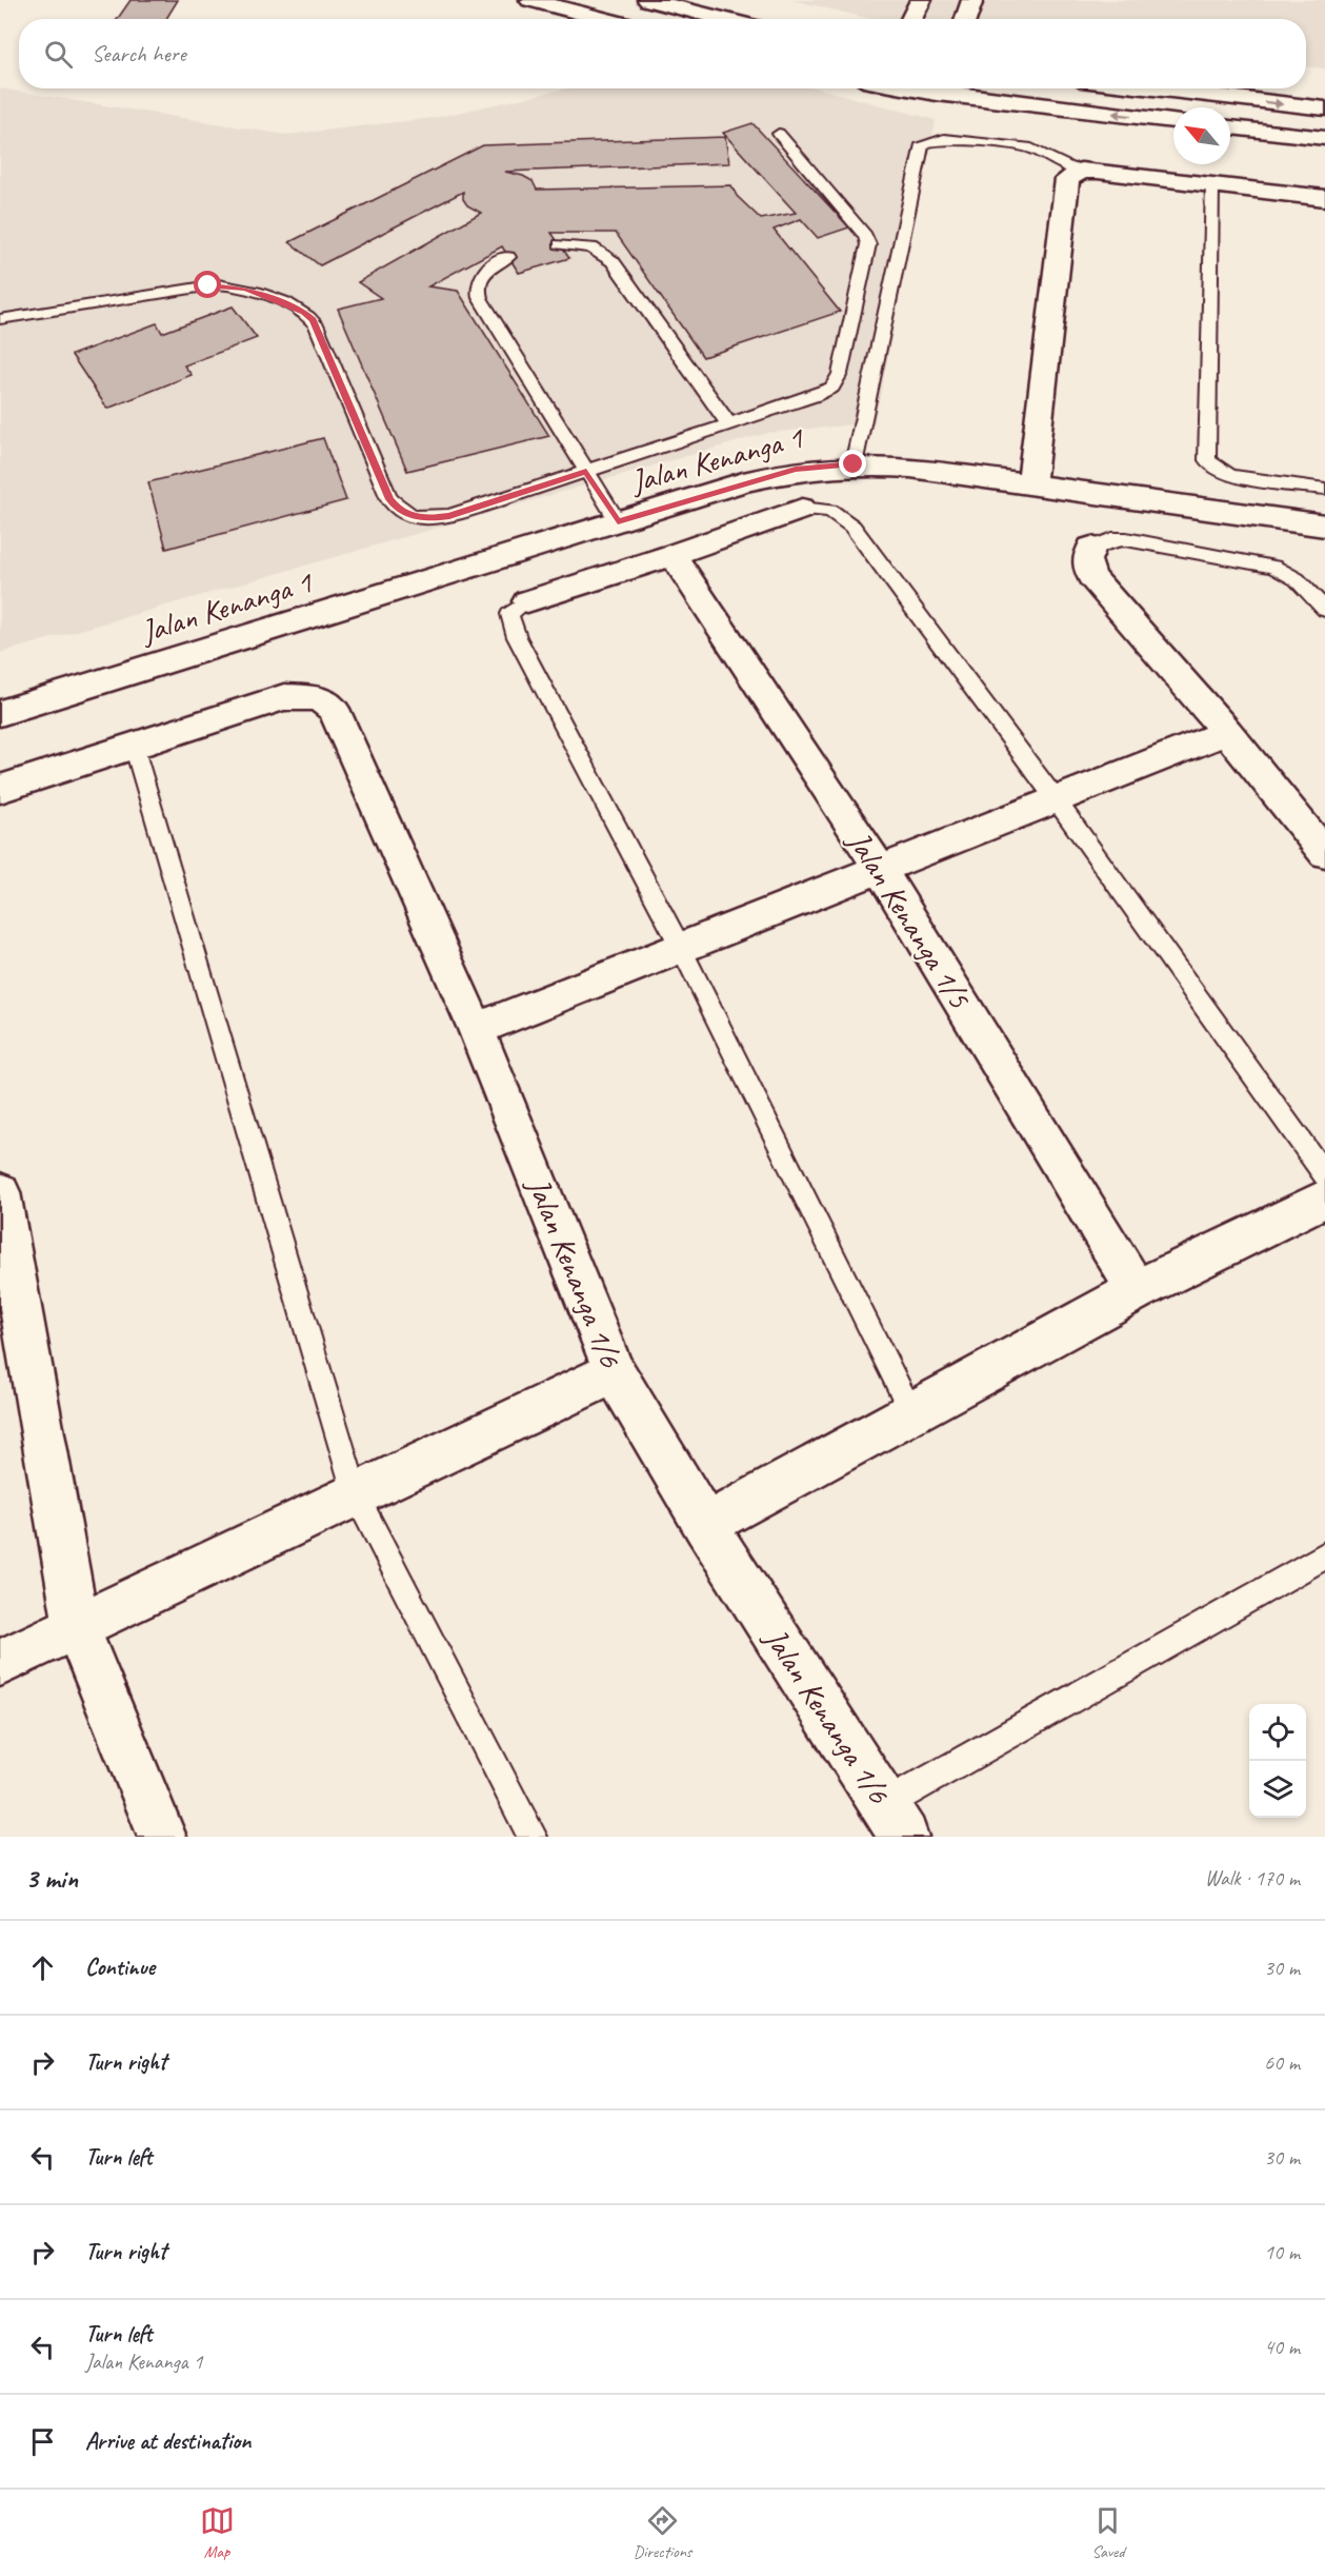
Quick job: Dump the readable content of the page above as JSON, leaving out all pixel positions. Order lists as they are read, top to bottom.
{
  "streets": {
    "street": ["Jalan Kenanga 1", "Jalan Kenanga 1/5", "Jalan Kenanga 1/6"]
  },
  "north": "top left",
  "page": {
    "search": "Search here",
    "heading": ["3 min", "Walk · 170 m"],
    "list": [
      ["Continue", "30 m"],
      ["Turn right", "60 m"],
      ["Turn left", "30 m"],
      ["Turn right", "10 m"],
      ["Turn left", "Jalan Kenanga 1", "40 m"],
      "Arrive at destination"
    ],
    "nav": ["Map", "Directions", "Saved"]
  }
}
